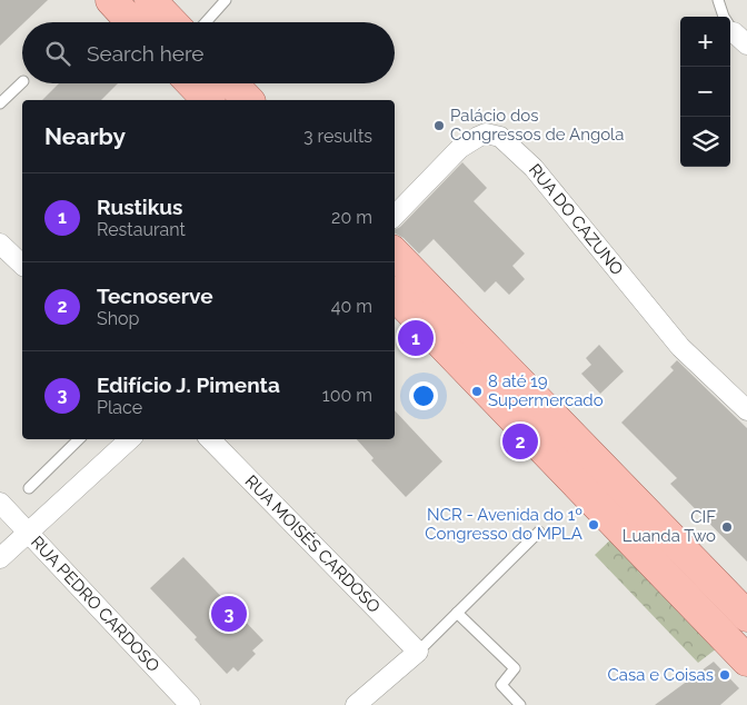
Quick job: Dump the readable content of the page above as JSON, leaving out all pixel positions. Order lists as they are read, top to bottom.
{
  "streets": {
    "street": ["RUA DO CAZUNO", "RUA MOISÉS CARDOSO", "RUA PEDRO CARDOSO"]
  },
  "places": [
    "Palácio dos Congressos de Angola",
    "8 até 19 Supermercado",
    "NCR - Avenida do 1º Congresso do MPLA",
    "CIF Luanda Two",
    "Casa e Coisas"
  ],
  "page": {
    "map_buttons": ["+", "−"],
    "search": "Search here",
    "heading": ["Nearby", "3 results"],
    "list": [
      {
        "mark": "1",
        "name": "Rustikus",
        "note": "Restaurant",
        "value": "20 m"
      },
      {
        "mark": "2",
        "name": "Tecnoserve",
        "note": "Shop",
        "value": "40 m"
      },
      {
        "mark": "3",
        "name": "Edifício J. Pimenta",
        "note": "Place",
        "value": "100 m"
      }
    ],
    "pins": ["1", "2", "3"]
  }
}
